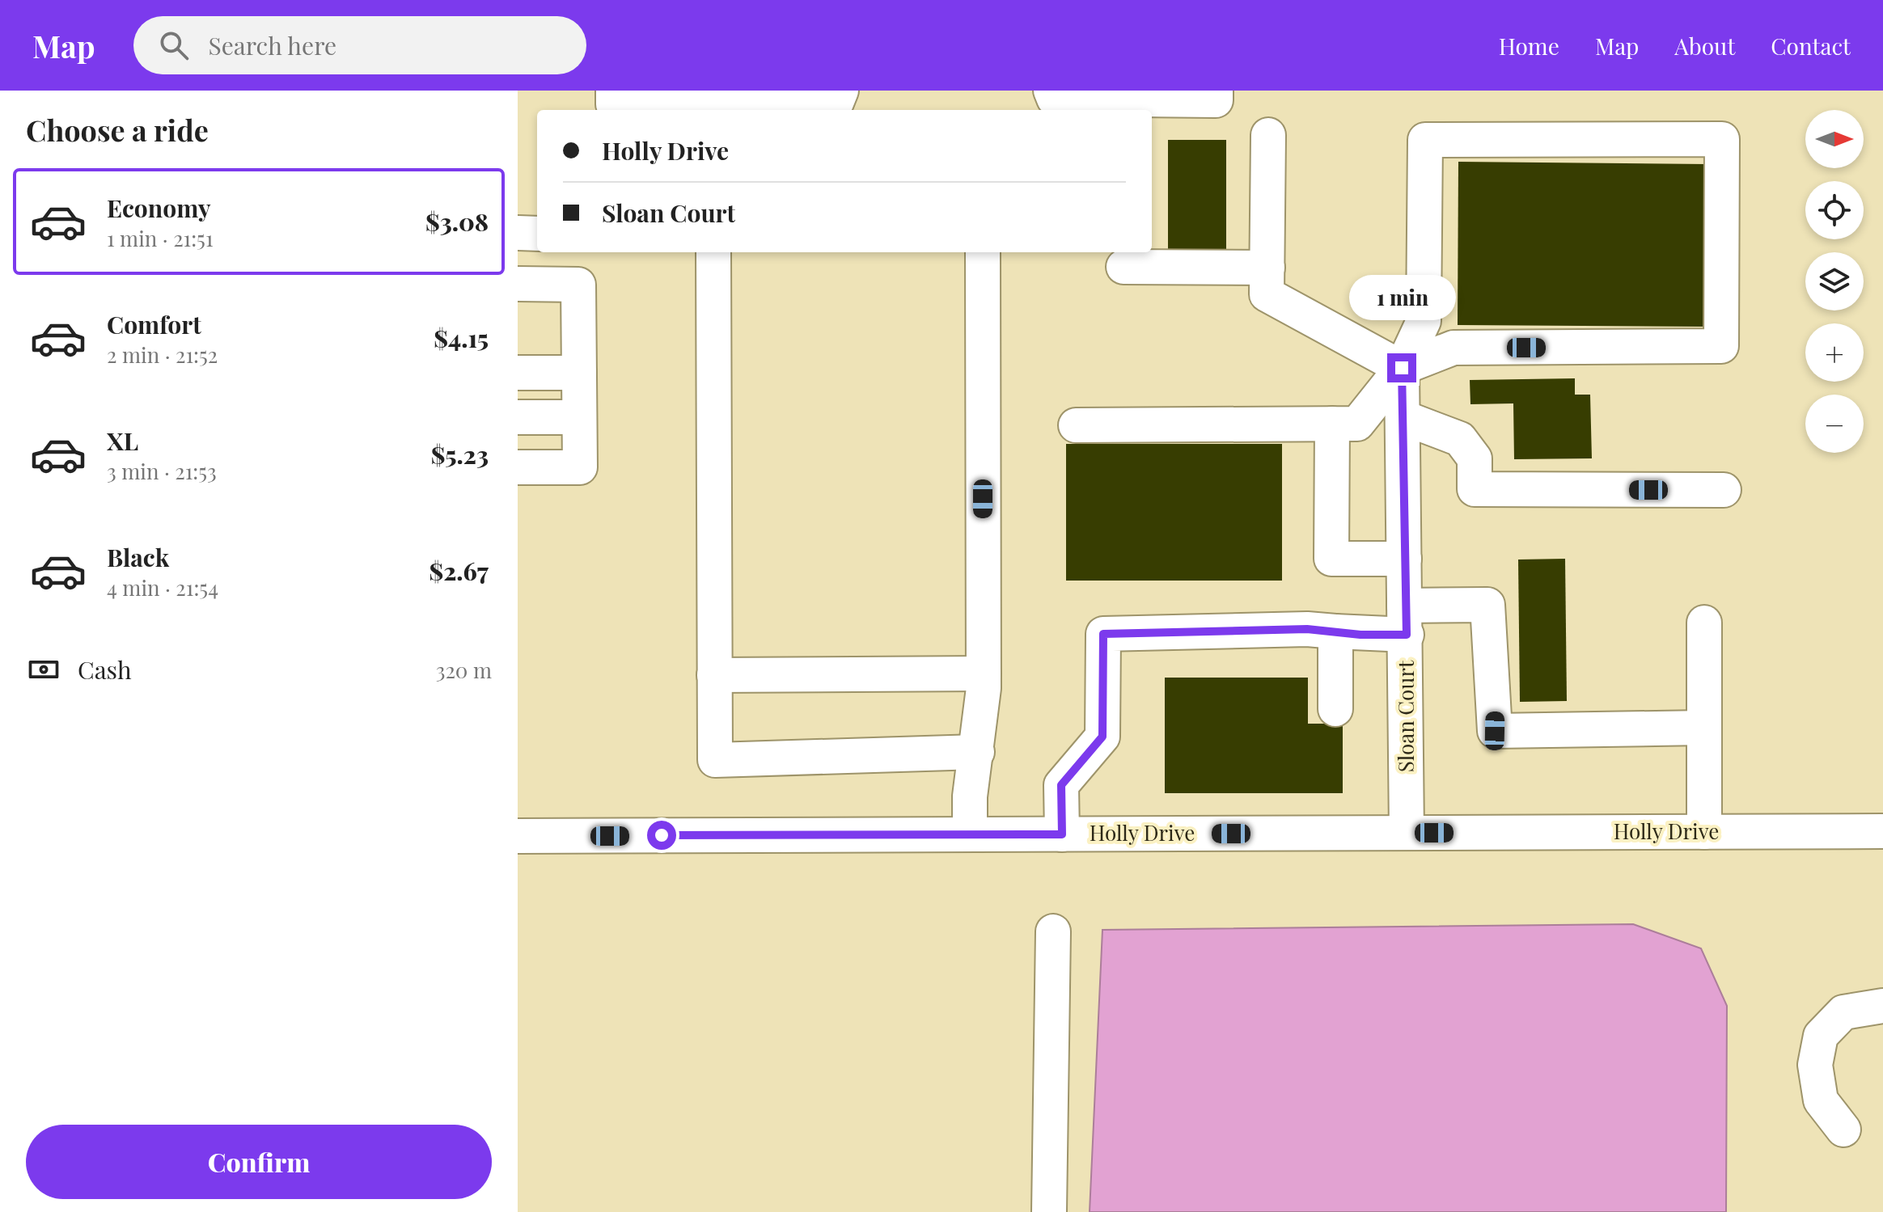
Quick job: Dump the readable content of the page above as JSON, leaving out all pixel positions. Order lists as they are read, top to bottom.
{
  "streets": {
    "street": ["Sloan Court", "Holly Drive"]
  },
  "crossings": [
    ["Sloan Court", "Holly Drive"]
  ],
  "north": "right",
  "page": {
    "header": "Map",
    "search": "Search here",
    "nav": [
      "Home",
      "Map",
      "About",
      "Contact"
    ],
    "heading": "Choose a ride",
    "map_buttons": ["+", "−"],
    "banner": ["Holly Drive", "Sloan Court"],
    "list": [
      {
        "name": "Economy",
        "note": "1 min · 21:51",
        "value": "$3.08"
      },
      {
        "name": "Comfort",
        "note": "2 min · 21:52",
        "value": "$4.15"
      },
      {
        "name": "XL",
        "note": "3 min · 21:53",
        "value": "$5.23"
      },
      {
        "name": "Black",
        "note": "4 min · 21:54",
        "value": "$2.67"
      }
    ],
    "bubble": "1 min",
    "pay": ["Cash", "320 m"],
    "buttons": "Confirm"
  }
}
